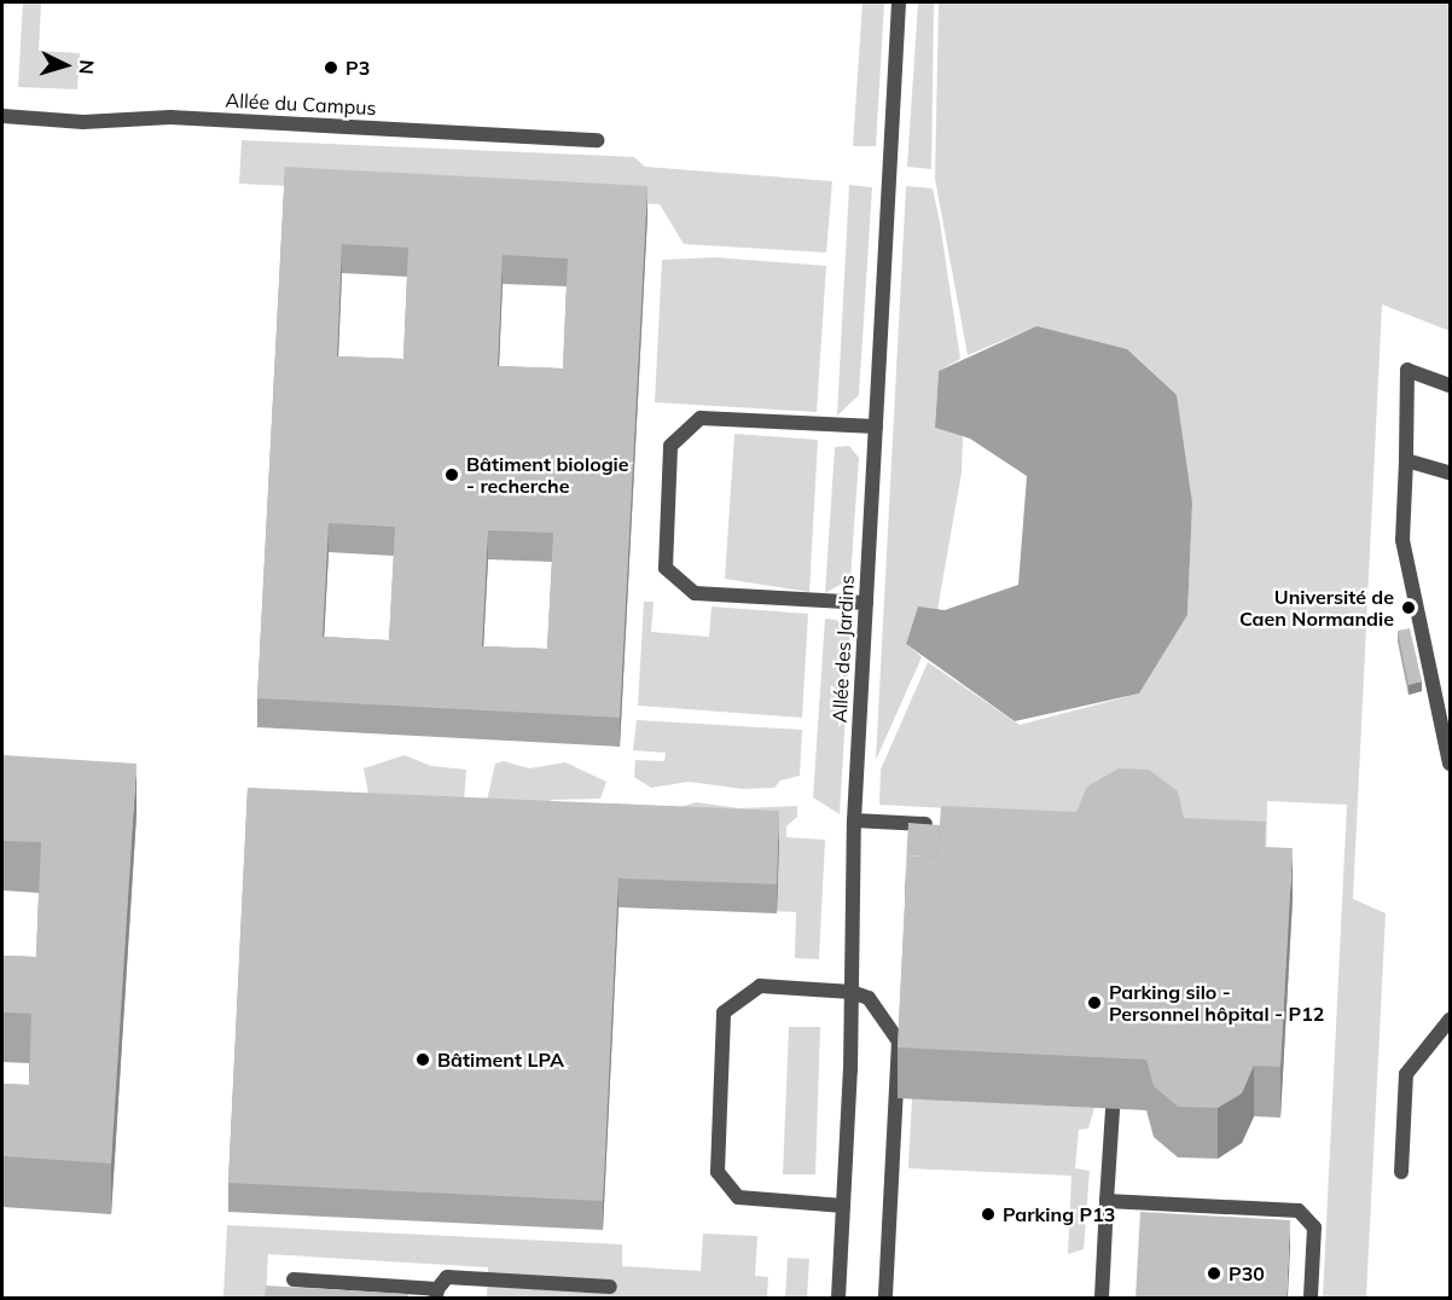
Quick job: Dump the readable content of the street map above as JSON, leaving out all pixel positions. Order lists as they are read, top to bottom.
{
  "streets": {
    "street": ["Allée du Campus", "Allée des Jardins"]
  },
  "places": [
    "P3",
    "Bâtiment biologie - recherche",
    "Université de Caen Normandie",
    "Parking silo - Personnel hôpital - P12",
    "Bâtiment LPA",
    "Parking P13",
    "P30"
  ],
  "north": "right"
}
